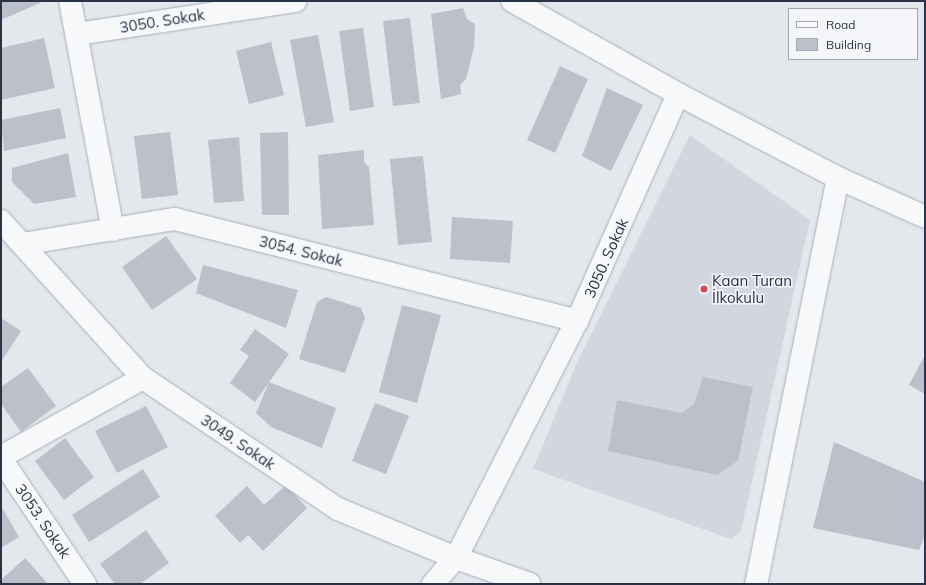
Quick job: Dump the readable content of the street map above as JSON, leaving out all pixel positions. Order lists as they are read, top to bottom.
{
  "streets": {
    "street": [
      "3050. Sokak",
      "3054. Sokak",
      "3049. Sokak",
      "3053. Sokak"
    ]
  },
  "crossings": [
    ["3050. Sokak", "3054. Sokak"],
    ["3050. Sokak", "3049. Sokak"],
    ["3054. Sokak", "3049. Sokak"]
  ],
  "places": ["Kaan Turan İlkokulu"],
  "legend": ["Road", "Building"]
}
